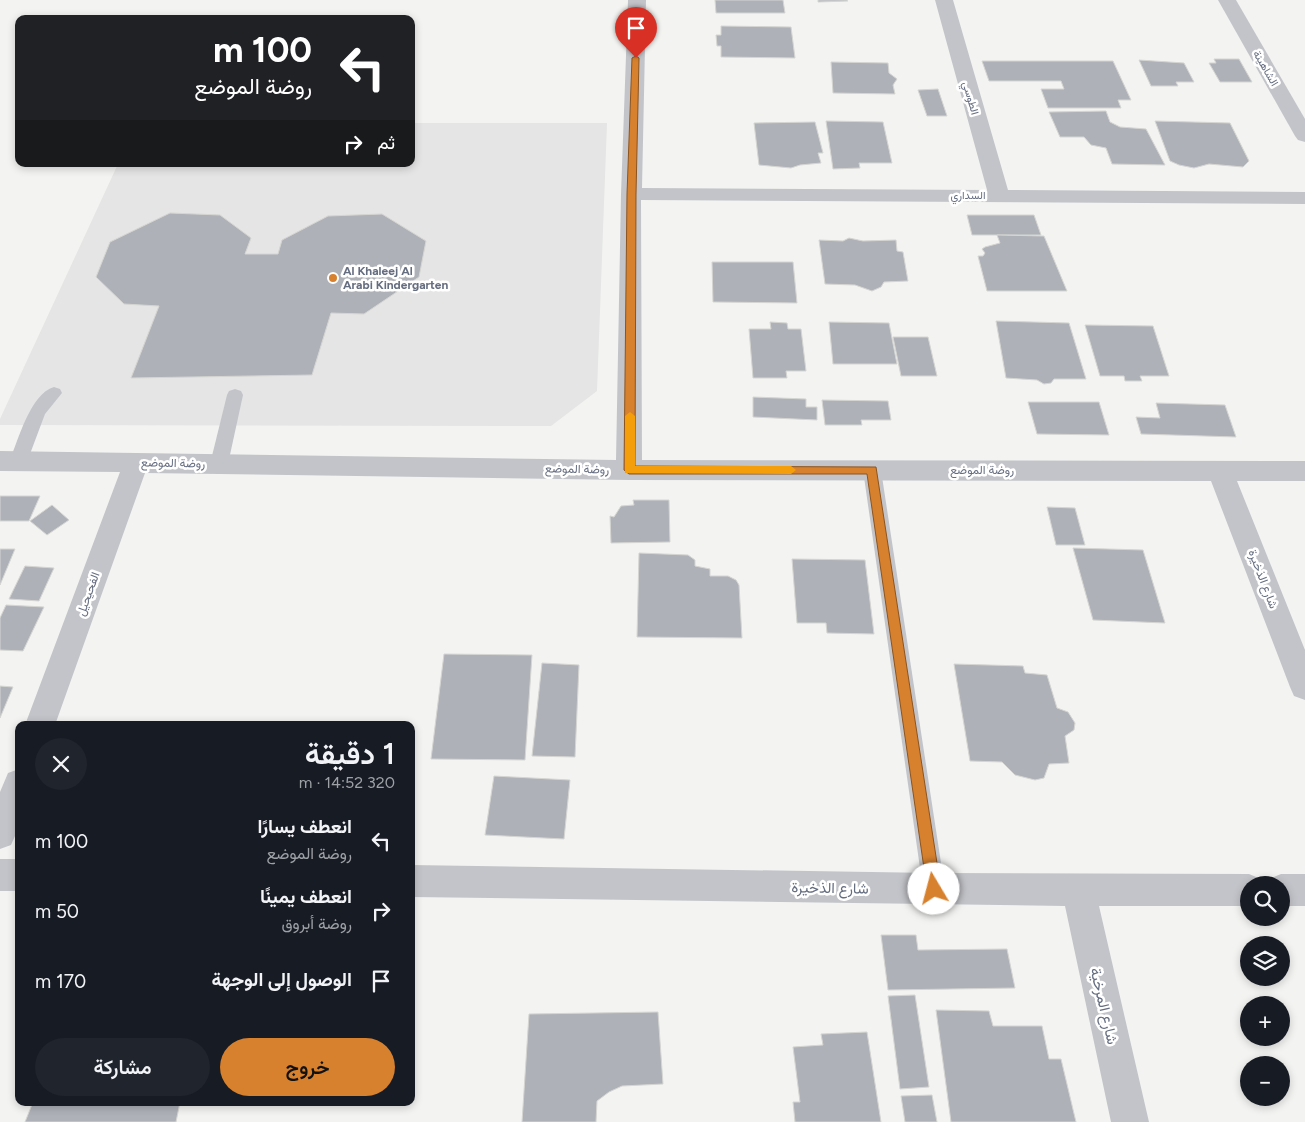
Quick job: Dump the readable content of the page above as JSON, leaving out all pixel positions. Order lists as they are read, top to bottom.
{
  "streets": {
    "street": [
      "الشاهينة",
      "الطوسي",
      "السداري",
      "روضة الموضع",
      "شارع الذخيرة",
      "الفحيحيل",
      "شارع المرخية"
    ]
  },
  "crossings": [
    ["الطوسي", "السداري"],
    ["روضة الموضع", "شارع الذخيرة"],
    ["روضة الموضع", "الفحيحيل"],
    ["شارع الذخيرة", "شارع المرخية"]
  ],
  "places": ["Al Khaleej Al Arabi Kindergarten"],
  "page": {
    "turn": ["100 m", "روضة الموضع"],
    "then": "ثم",
    "heading": ["1 دقيقة", "320 m · 14:52"],
    "list": [
      {
        "name": "انعطف يسارًا",
        "note": "روضة الموضع",
        "value": "100 m"
      },
      {
        "name": "انعطف يمينًا",
        "note": "روضة أبروق",
        "value": "50 m"
      },
      {
        "name": "الوصول إلى الوجهة",
        "value": "170 m"
      }
    ],
    "map_buttons": ["+", "−"],
    "buttons": ["خروج", "مشاركة"]
  }
}
